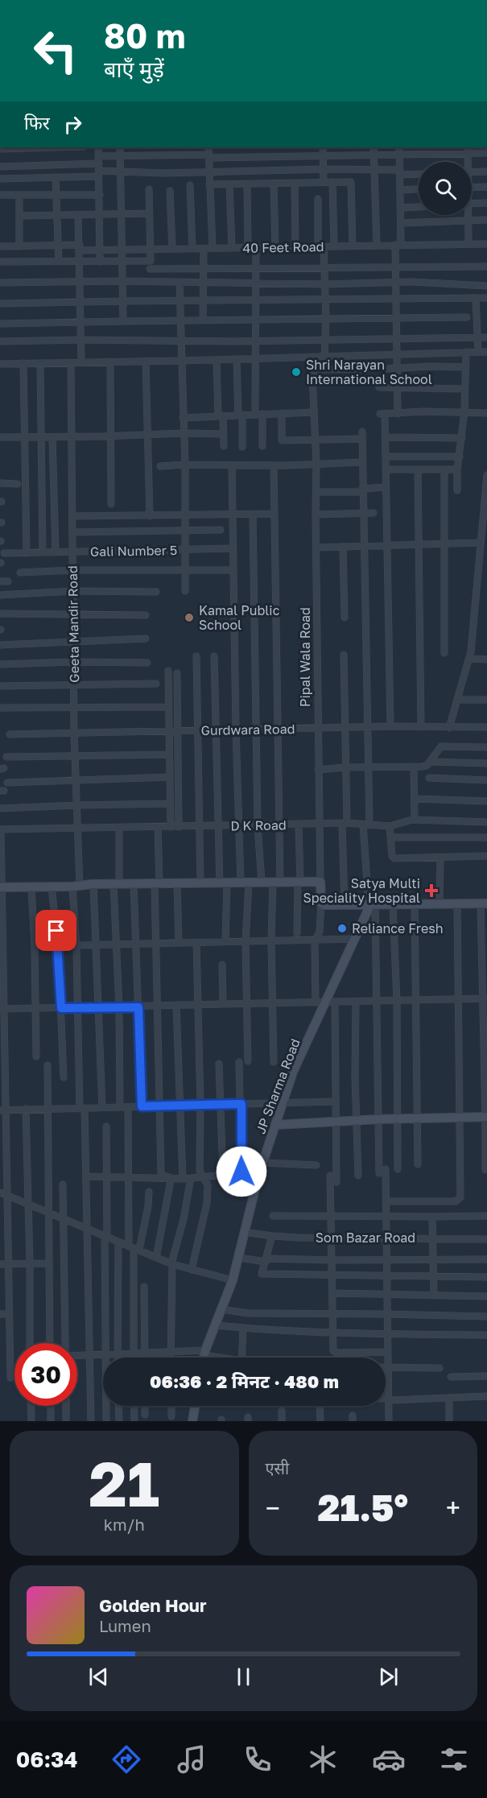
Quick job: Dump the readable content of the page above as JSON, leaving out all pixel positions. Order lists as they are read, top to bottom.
{
  "streets": {
    "street": [
      "40 Feet Road",
      "Gali Number 5",
      "Geeta Mandir Road",
      "Pipal Wala Road",
      "Gurdwara Road",
      "D K Road",
      "JP Sharma Road",
      "Som Bazar Road"
    ]
  },
  "crossings": [
    ["Gali Number 5", "Geeta Mandir Road"],
    ["Geeta Mandir Road", "Gurdwara Road"],
    ["Geeta Mandir Road", "D K Road"],
    ["Pipal Wala Road", "Gurdwara Road"],
    ["Pipal Wala Road", "D K Road"],
    ["JP Sharma Road", "Som Bazar Road"]
  ],
  "places": {
    "other": ["Shri Narayan International School", "Kamal Public School", "Reliance Fresh"],
    "health": ["Satya Multi Speciality Hospital"]
  },
  "page": {
    "turn": ["80 m", "बाएँ मुड़ें"],
    "then": "फिर",
    "limit": "30",
    "trip": "06:36 · 2 मिनट · 480 m",
    "tile": [
      ["21", "km/h"],
      "एसी"
    ],
    "heat": ["−", "21.5°", "+"],
    "song": ["Golden Hour", "Lumen"],
    "tabs": "06:34"
  }
}
